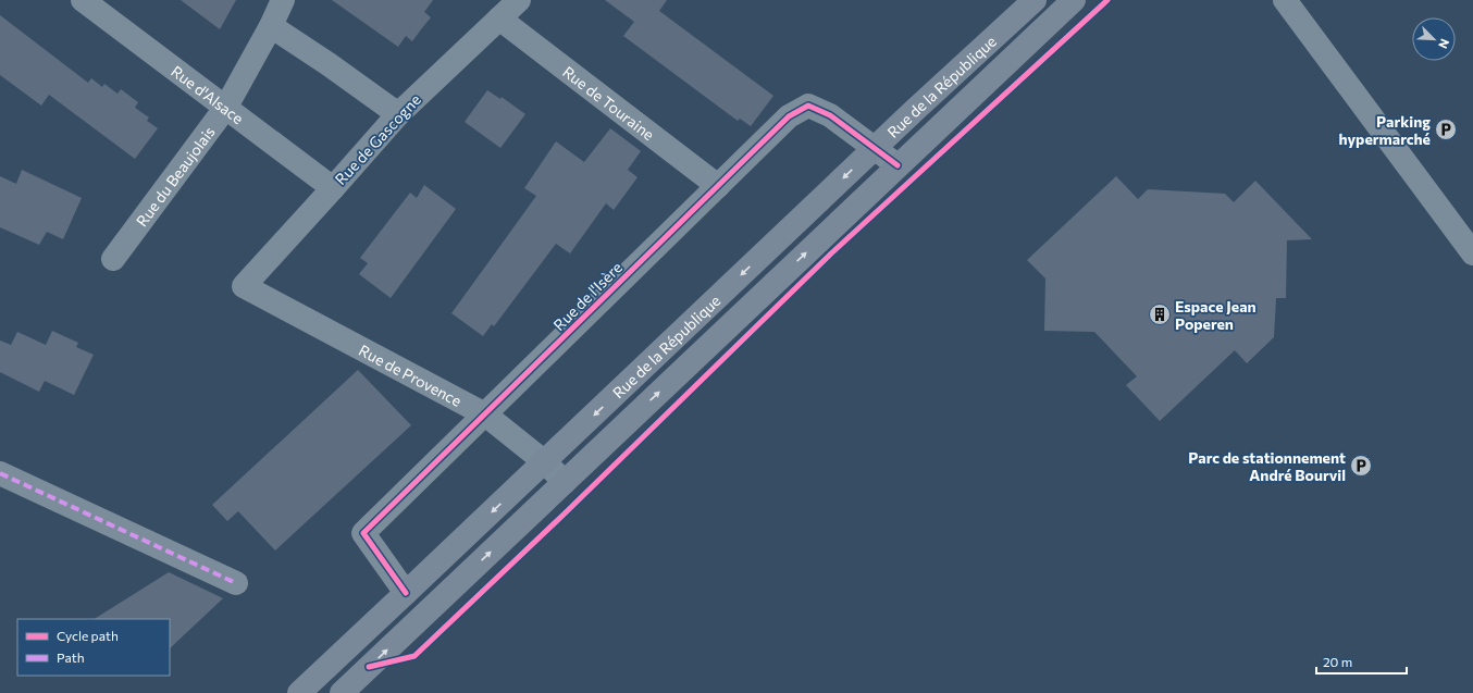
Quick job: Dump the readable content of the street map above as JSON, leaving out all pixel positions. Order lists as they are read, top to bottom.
{
  "streets": {
    "main road": ["Rue de la République"],
    "street": [
      "Rue d'Alsace",
      "Rue de Touraine",
      "Rue de Gascogne",
      "Rue du Beaujolais",
      "Rue de l'Isère",
      "Rue de Provence"
    ]
  },
  "crossings": [
    ["Rue de la République", "Rue de l'Isère"],
    ["Rue de la République", "Rue de Provence"],
    ["Rue d'Alsace", "Rue de Gascogne"],
    ["Rue d'Alsace", "Rue du Beaujolais"],
    ["Rue de Touraine", "Rue de Gascogne"],
    ["Rue de Touraine", "Rue de l'Isère"],
    ["Rue de Gascogne", "Rue de Provence"],
    ["Rue de l'Isère", "Rue de Provence"]
  ],
  "places": {
    "parking": ["Parking hypermarché", "Parc de stationnement André Bourvil"],
    "building": ["Espace Jean Poperen"]
  },
  "legend": ["Cycle path", "Path"],
  "scale_bar": "20 m",
  "north": "bottom right"
}
